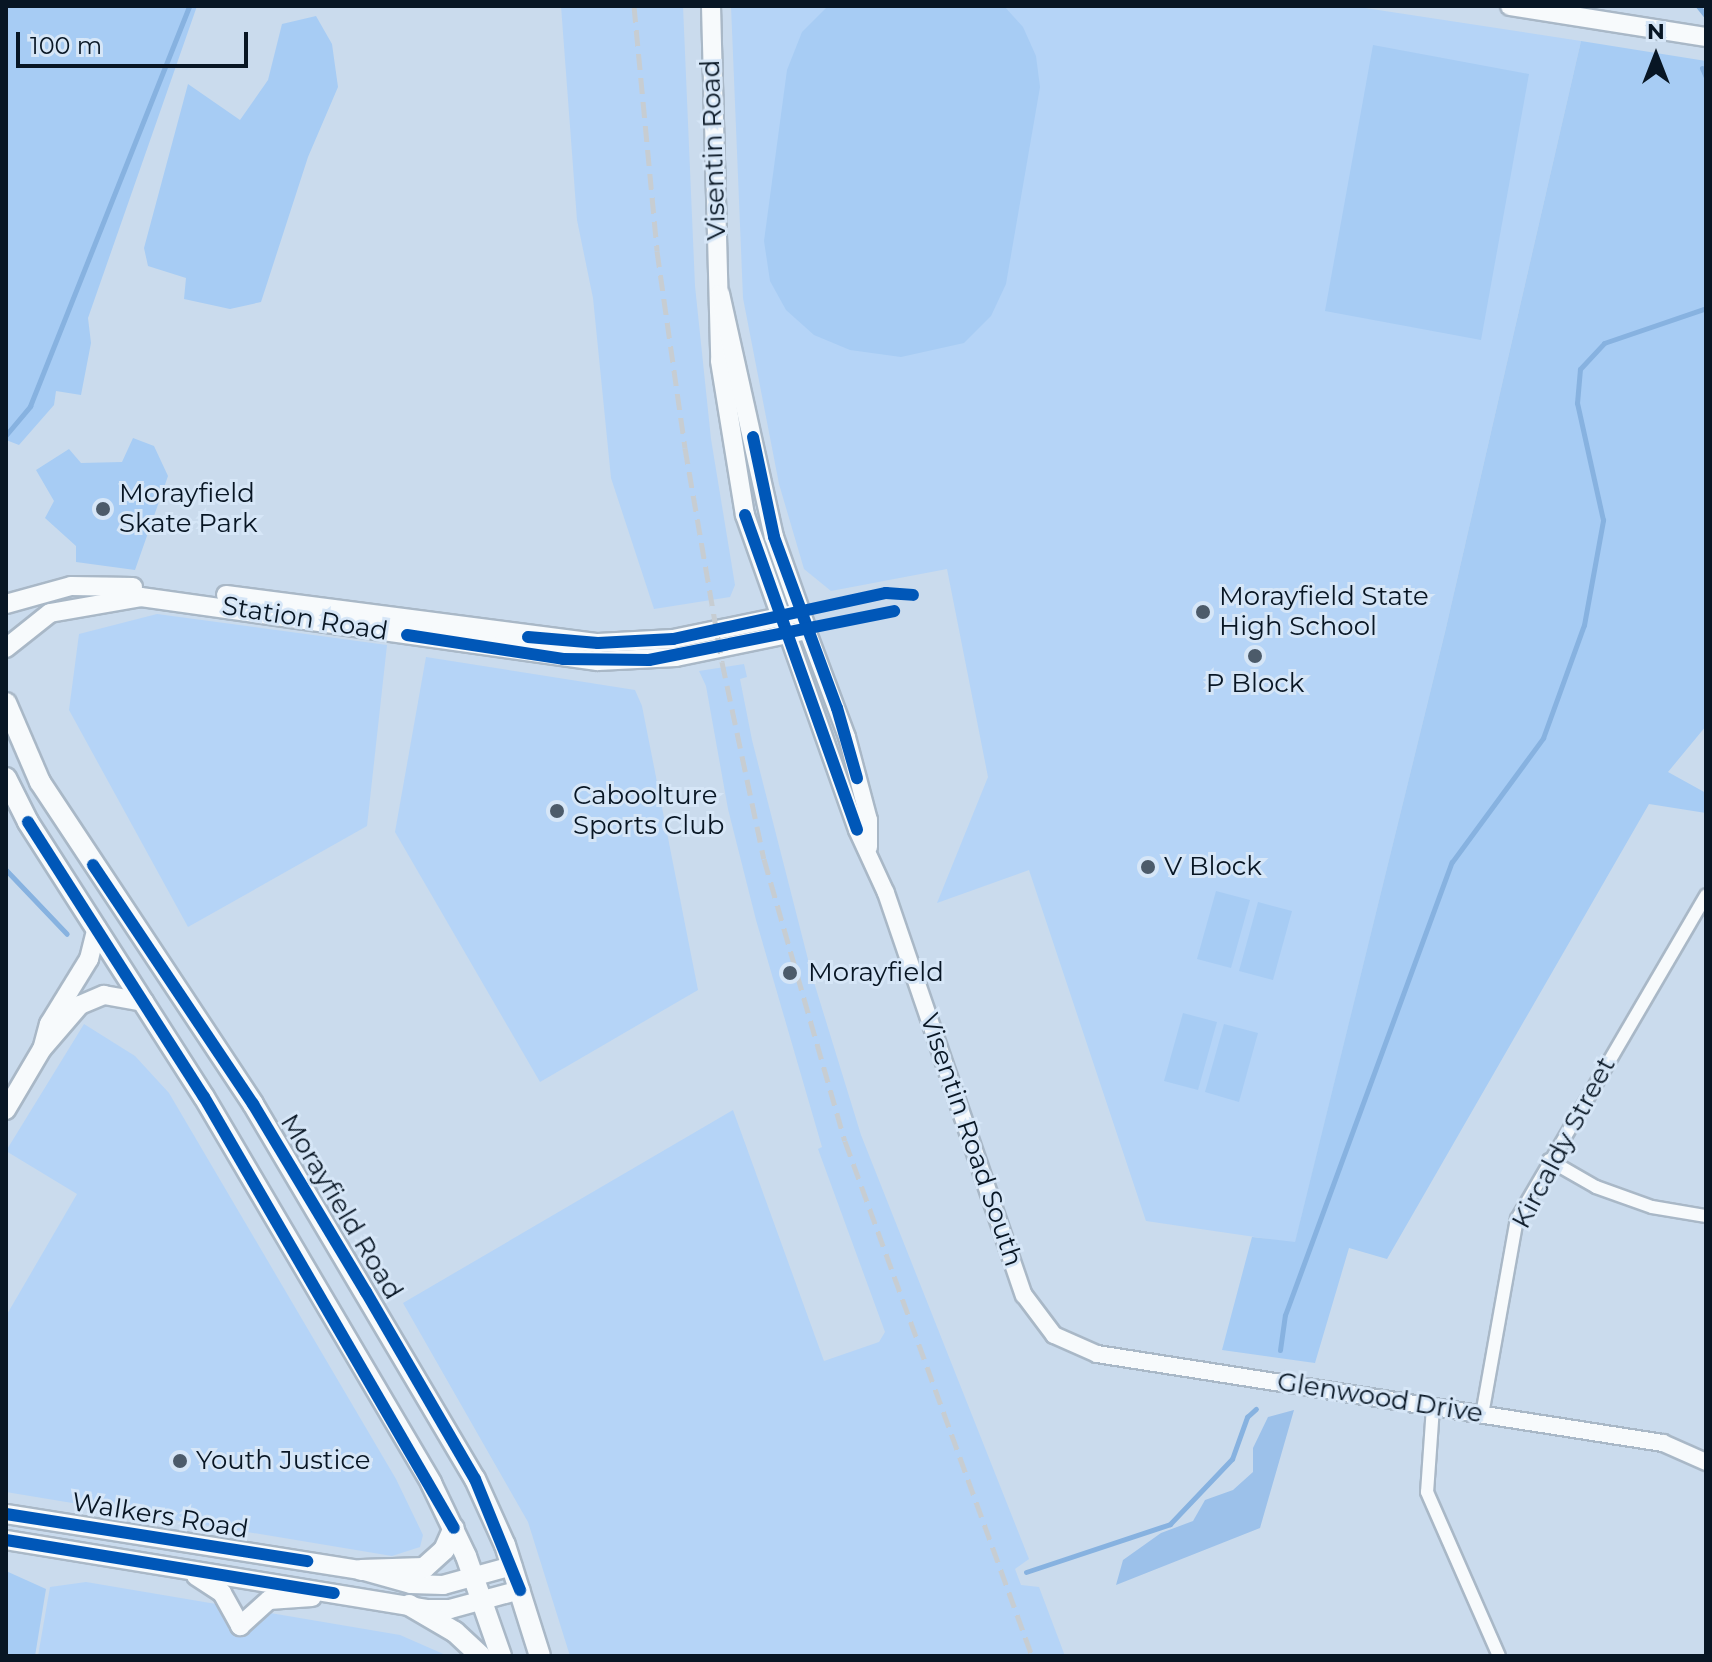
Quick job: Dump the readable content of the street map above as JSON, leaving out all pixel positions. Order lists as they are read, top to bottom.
{
  "streets": {
    "main road": [
      "Visentin Road",
      "Station Road",
      "Morayfield Road",
      "Walkers Road"
    ],
    "street": ["Visentin Road South", "Kircaldy Street", "Glenwood Drive"]
  },
  "crossings": [
    ["Visentin Road", "Station Road"],
    ["Visentin Road", "Visentin Road South"],
    ["Station Road", "Visentin Road South"],
    ["Visentin Road South", "Glenwood Drive"],
    ["Kircaldy Street", "Glenwood Drive"],
    ["Morayfield Road", "Walkers Road"]
  ],
  "places": [
    "Morayfield Skate Park",
    "Morayfield State High School",
    "P Block",
    "Caboolture Sports Club",
    "V Block",
    "Morayfield",
    "Youth Justice"
  ],
  "scale_bar": "100 m",
  "north": "top"
}
